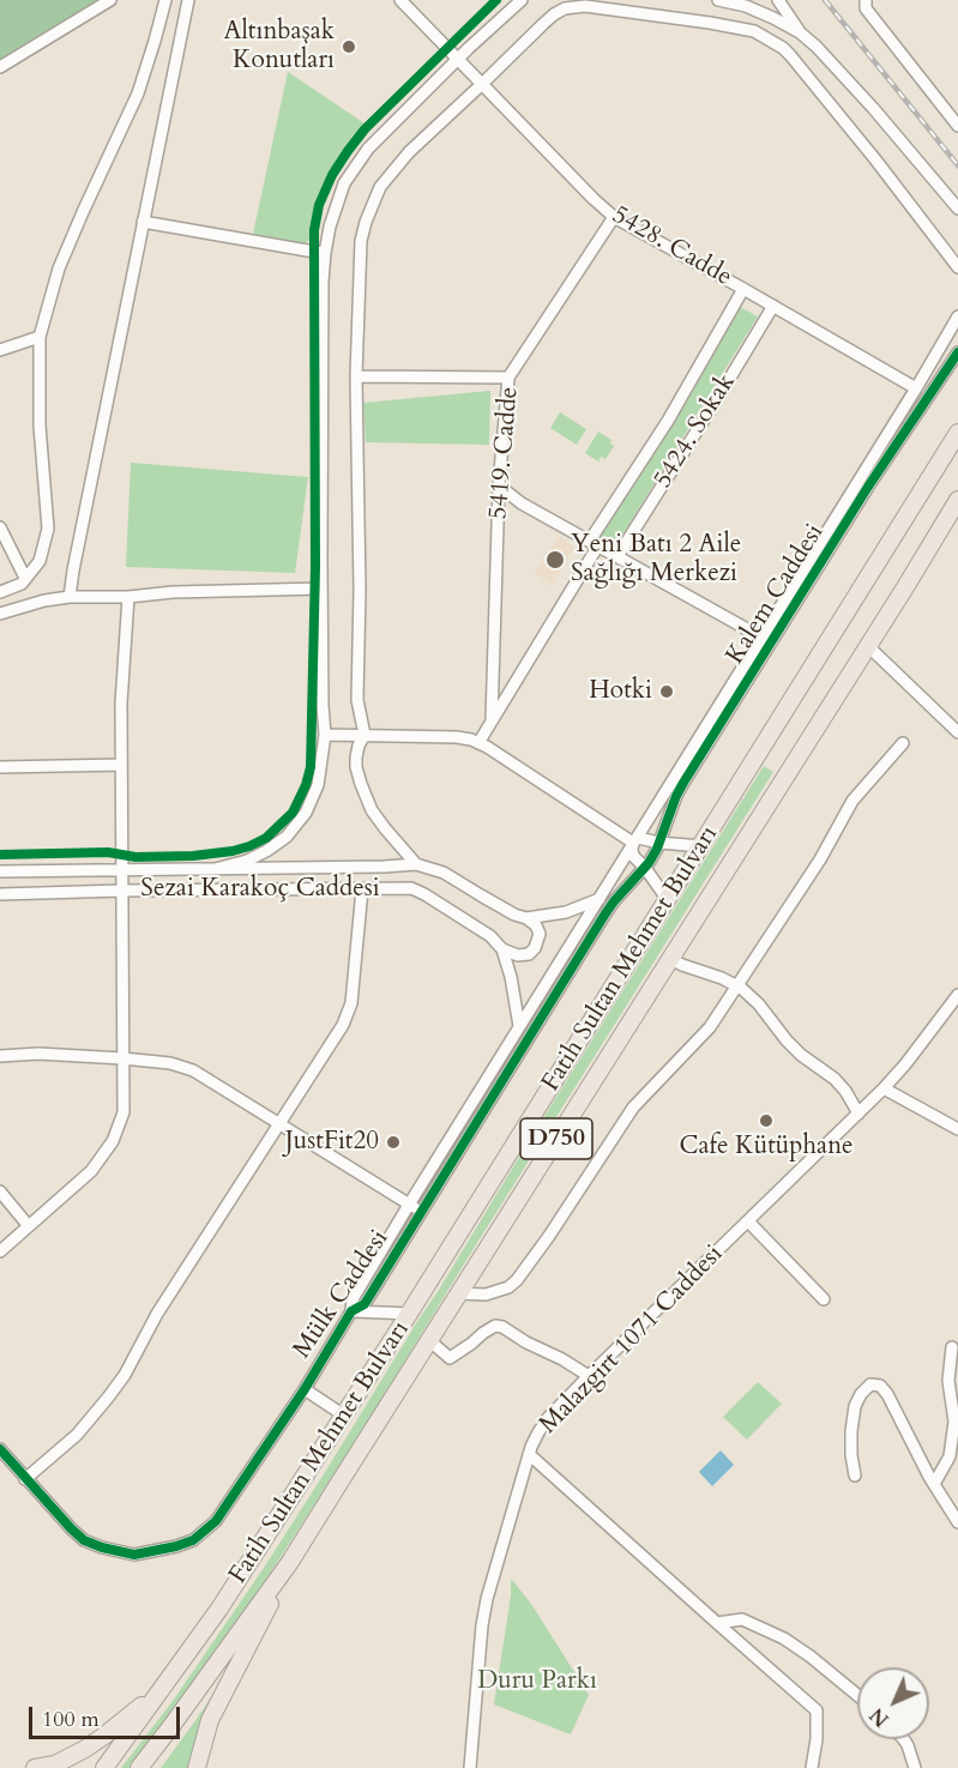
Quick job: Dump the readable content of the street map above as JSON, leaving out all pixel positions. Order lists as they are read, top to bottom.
{
  "streets": {
    "highway": ["Fatih Sultan Mehmet Bulvarı", "D750"],
    "street": [
      "5428. Cadde",
      "5424. Sokak",
      "5419. Cadde",
      "Kalem Caddesi",
      "Sezai Karakoç Caddesi",
      "Mülk Caddesi",
      "Malazgirt 1071 Caddesi"
    ]
  },
  "crossings": [
    ["5428. Cadde", "5424. Sokak"],
    ["5428. Cadde", "5419. Cadde"],
    ["5428. Cadde", "Kalem Caddesi"],
    ["Kalem Caddesi", "Mülk Caddesi"]
  ],
  "parks": ["Duru Parkı"],
  "places": [
    "Altınbaşak Konutları",
    "Yeni Batı 2 Aile Sağlığı Merkezi",
    "Hotki",
    "Cafe Kütüphane",
    "JustFit20"
  ],
  "scale_bar": "100 m",
  "north": "bottom left"
}
